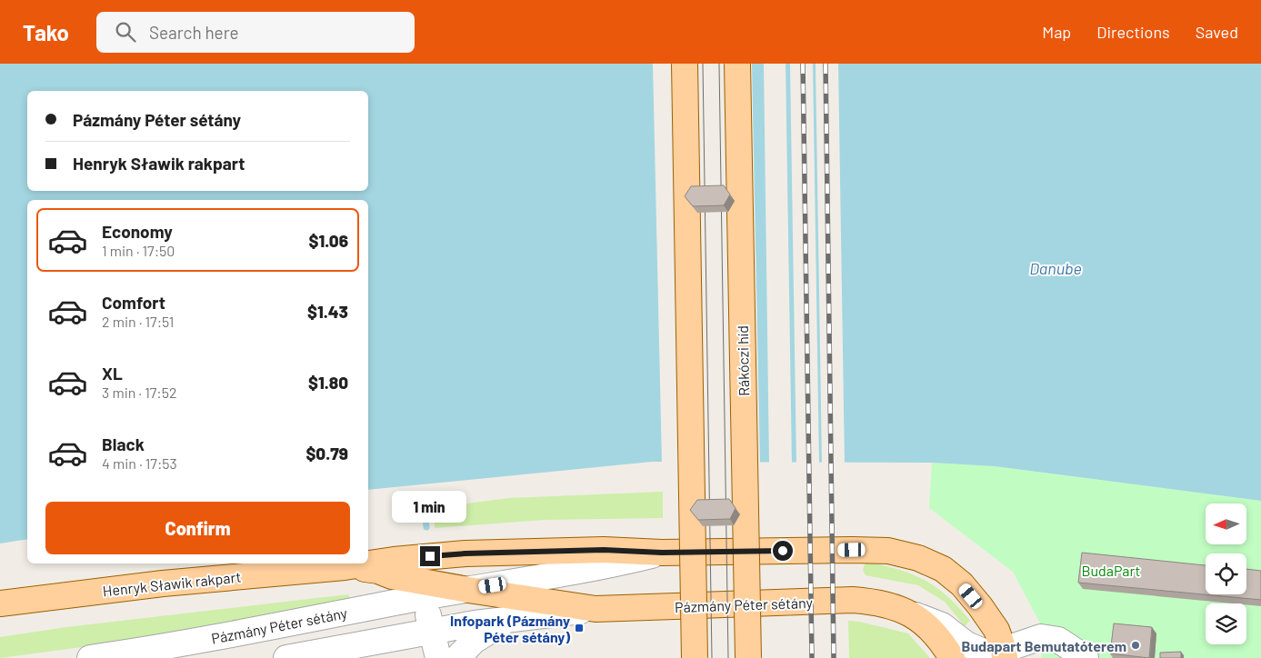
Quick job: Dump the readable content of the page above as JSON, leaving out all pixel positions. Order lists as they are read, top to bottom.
{
  "streets": {
    "main road": ["Rákóczi híd", "Henryk Sławik rakpart", "Pázmány Péter sétány"]
  },
  "crossings": [
    ["Henryk Sławik rakpart", "Pázmány Péter sétány"]
  ],
  "water": ["Danube"],
  "parks": ["BudaPart"],
  "places": {
    "transit": ["Infopark (Pázmány Péter sétány)"],
    "other": ["Budapart Bemutatóterem"]
  },
  "north": "left",
  "page": {
    "header": "Tako",
    "search": "Search here",
    "nav": ["Map", "Directions", "Saved"],
    "banner": ["Pázmány Péter sétány", "Henryk Sławik rakpart"],
    "list": [
      {
        "name": "Economy",
        "note": "1 min · 17:50",
        "value": "$1.06"
      },
      {
        "name": "Comfort",
        "note": "2 min · 17:51",
        "value": "$1.43"
      },
      {
        "name": "XL",
        "note": "3 min · 17:52",
        "value": "$1.80"
      },
      {
        "name": "Black",
        "note": "4 min · 17:53",
        "value": "$0.79"
      }
    ],
    "bubble": "1 min",
    "buttons": "Confirm"
  }
}
